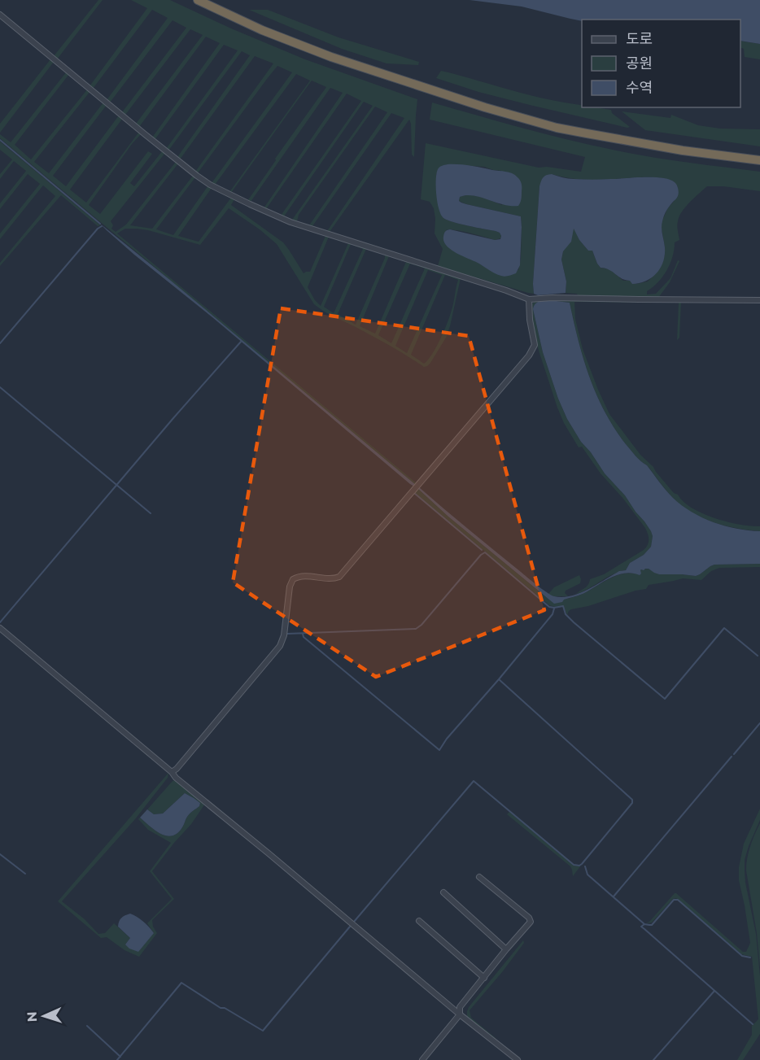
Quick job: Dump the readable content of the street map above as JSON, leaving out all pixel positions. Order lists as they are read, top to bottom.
{
  "legend": ["도로", "공원", "수역"],
  "north": "left"
}
